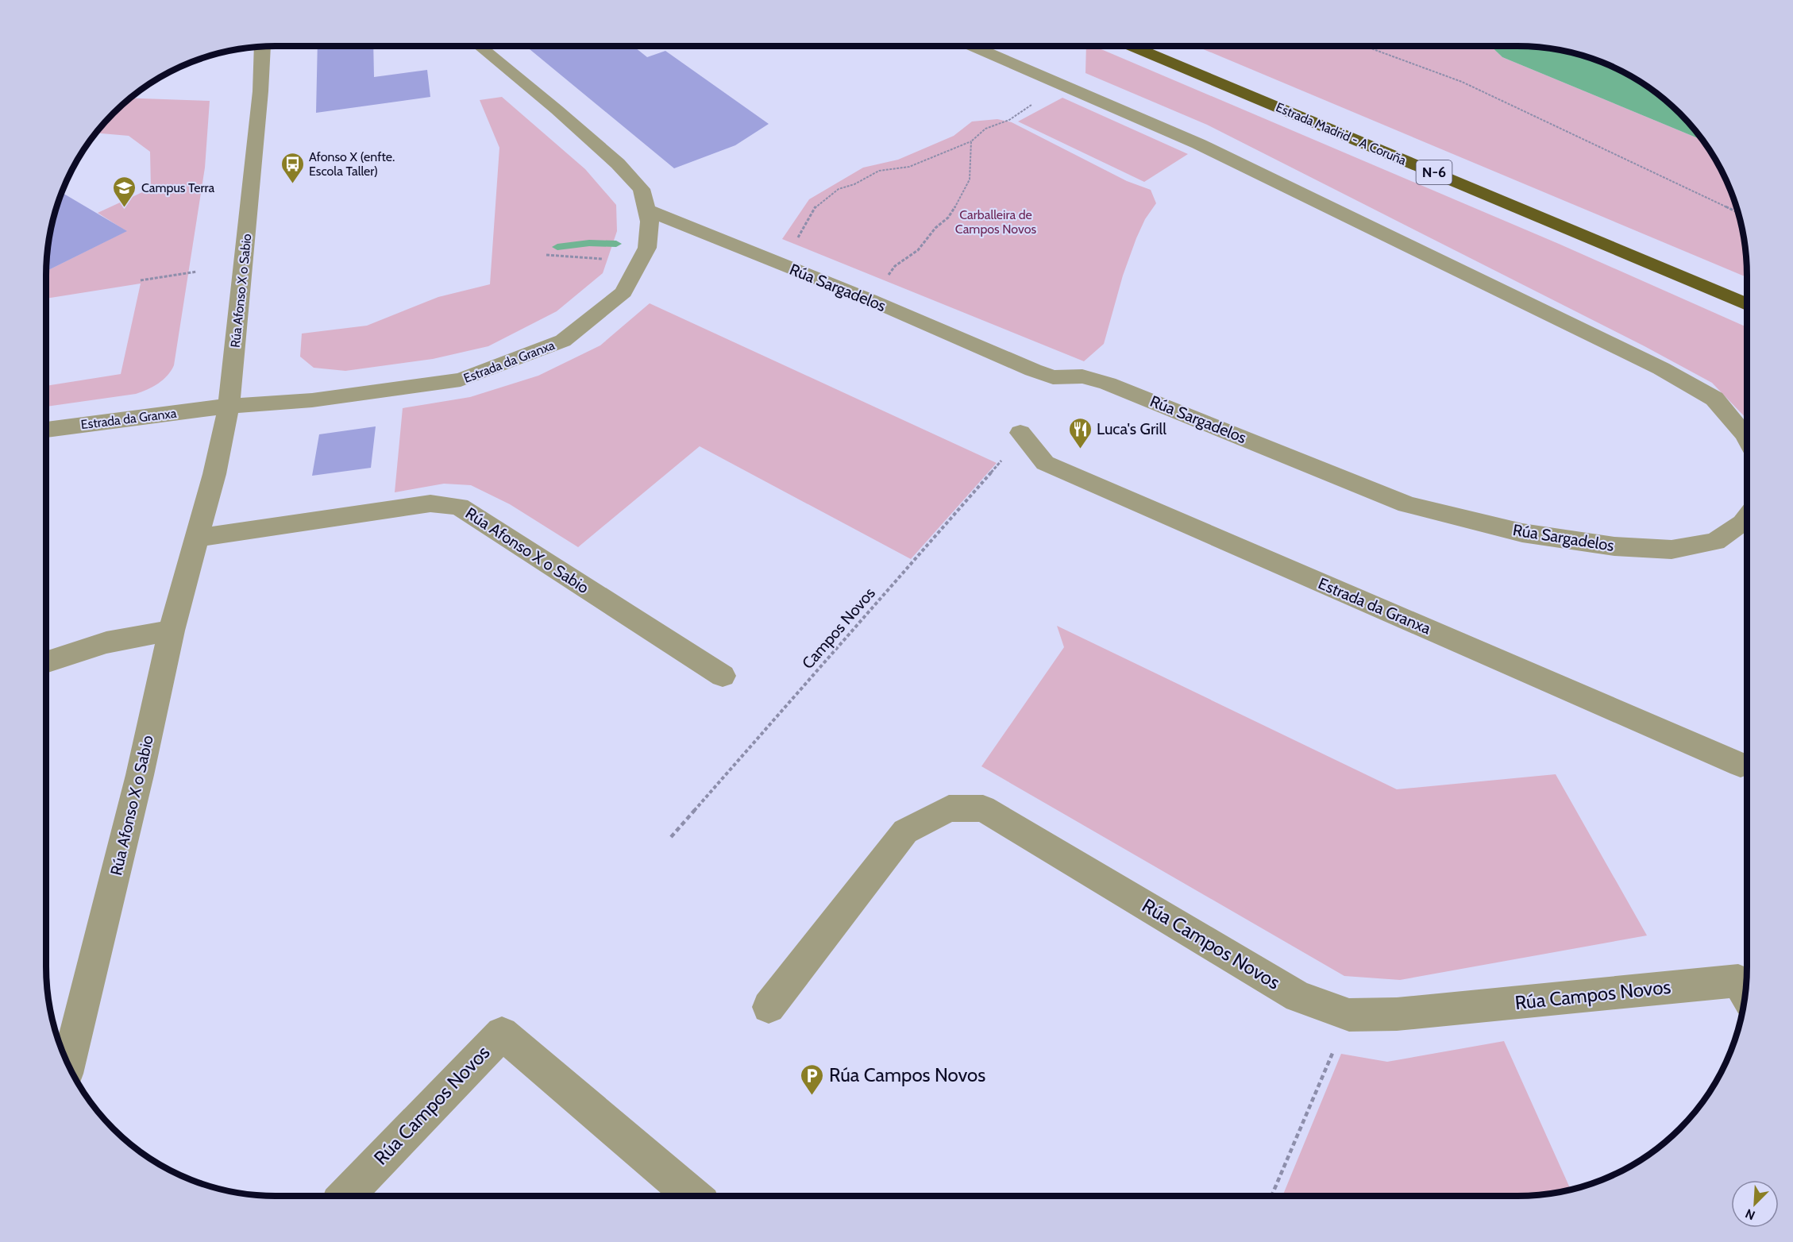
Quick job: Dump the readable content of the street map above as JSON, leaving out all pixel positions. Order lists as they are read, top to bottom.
{
  "streets": {
    "highway": ["Estrada Madrid - A Coruña", "N-6"],
    "street": [
      "Rúa Sargadelos",
      "Rúa Afonso X o Sabio",
      "Estrada da Granxa",
      "Rúa Campos Novos"
    ],
    "path": ["Campos Novos"]
  },
  "crossings": [
    ["Rúa Sargadelos", "Estrada da Granxa"],
    ["Rúa Afonso X o Sabio", "Estrada da Granxa"],
    ["Estrada da Granxa", "Campos Novos"]
  ],
  "parks": ["Carballeira de Campos Novos"],
  "places": {
    "bus stop": ["Afonso X (enfte. Escola Taller)"],
    "school or university": ["Campus Terra"],
    "restaurant": ["Luca's Grill"],
    "parking": ["Rúa Campos Novos"]
  },
  "north": "bottom left"
}
